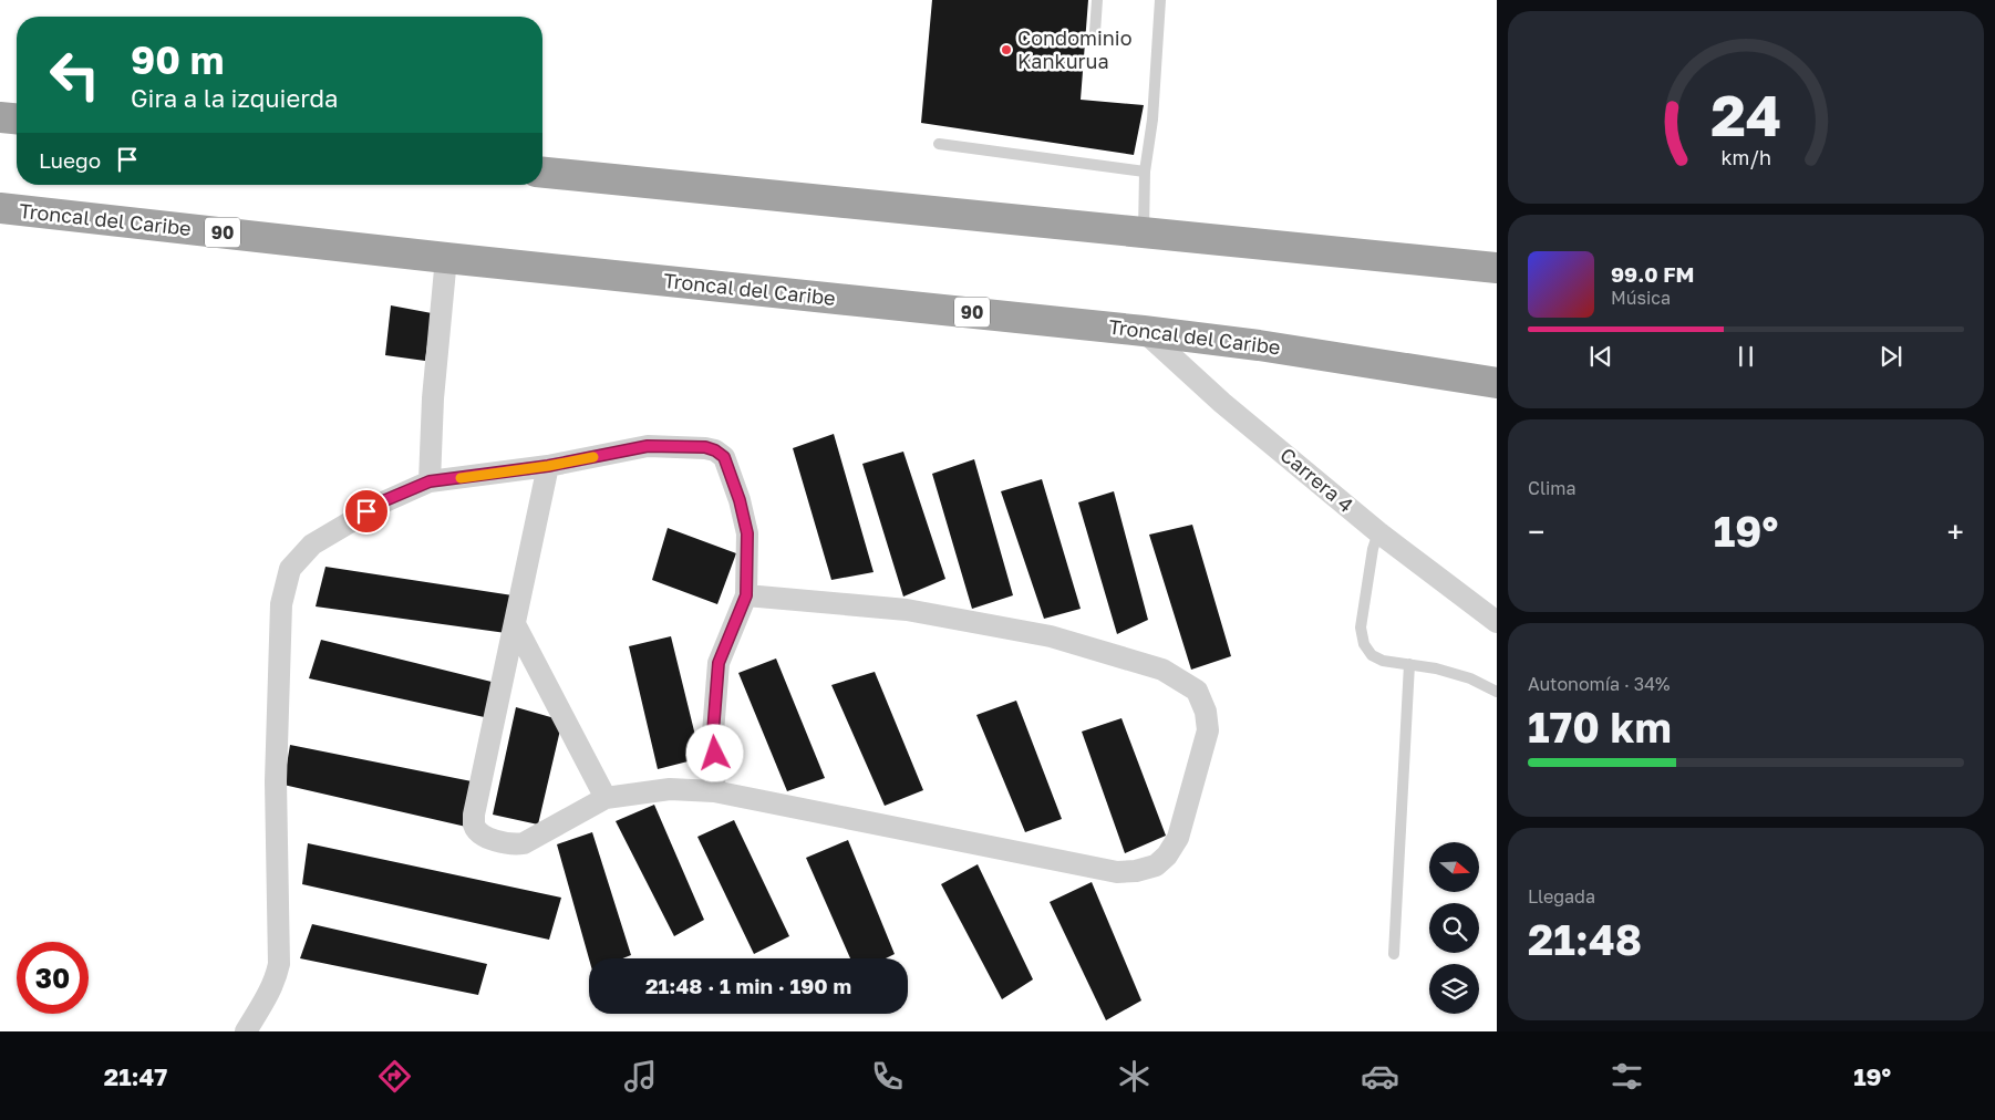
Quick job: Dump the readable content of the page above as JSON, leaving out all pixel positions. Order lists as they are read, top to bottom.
{
  "streets": {
    "highway": ["Troncal del Caribe", "90"],
    "street": ["Carrera 4"]
  },
  "crossings": [
    ["Troncal del Caribe", "Carrera 4"]
  ],
  "places": ["Condominio Kankurua"],
  "north": "right",
  "page": {
    "turn": ["90 m", "Gira a la izquierda"],
    "then": "Luego",
    "song": ["99.0 FM", "Música"],
    "tile": [
      "Clima",
      ["Autonomía · 34%", "170 km"],
      ["Llegada", "21:48"]
    ],
    "heat": ["−", "19°", "+"],
    "limit": "30",
    "trip": "21:48 · 1 min · 190 m",
    "tabs": ["21:47", "19°"],
    "gauge": ["24", "km/h"]
  }
}
